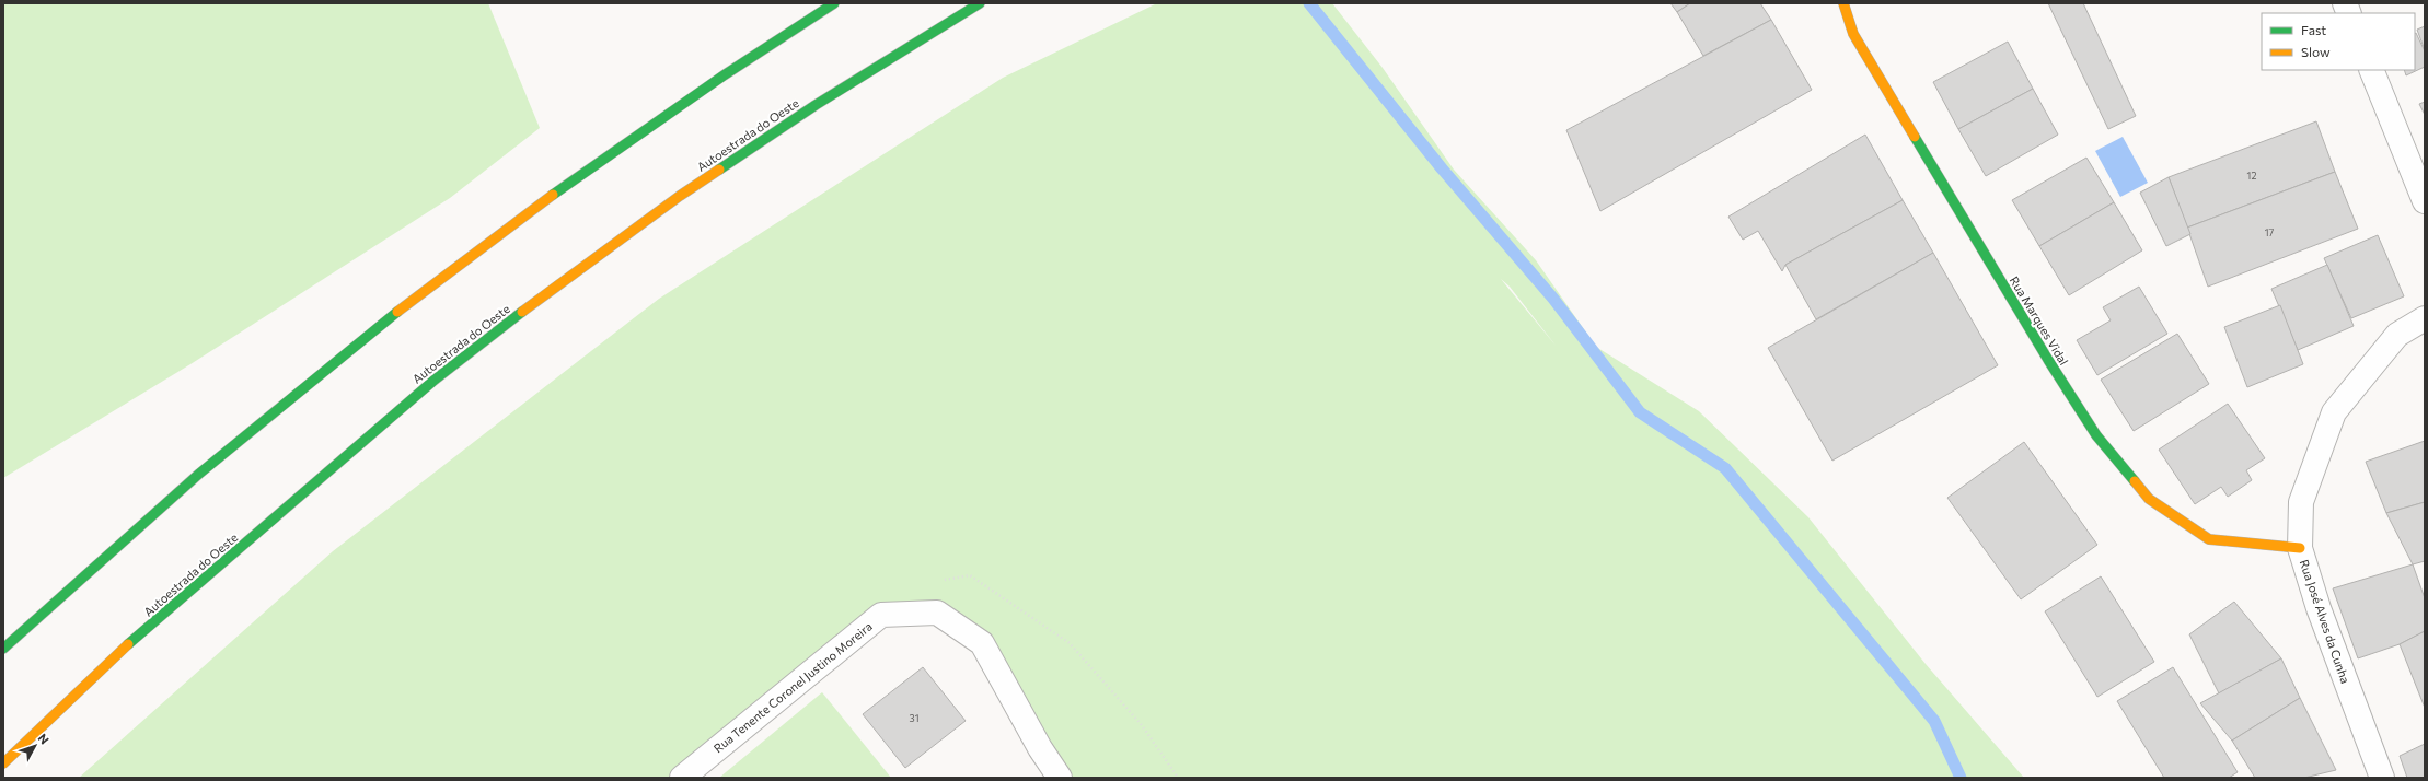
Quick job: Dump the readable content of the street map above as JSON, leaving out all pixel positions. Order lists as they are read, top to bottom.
{
  "streets": {
    "main road": ["Autoestrada do Oeste", "Rua Marques Vidal"],
    "street": ["Rua José Alves da Cunha", "Rua Tenente Coronel Justino Moreira"]
  },
  "crossings": [
    ["Rua Marques Vidal", "Rua José Alves da Cunha"]
  ],
  "house_numbers": ["12", "17", "31"],
  "legend": ["Fast", "Slow"],
  "north": "top right"
}
